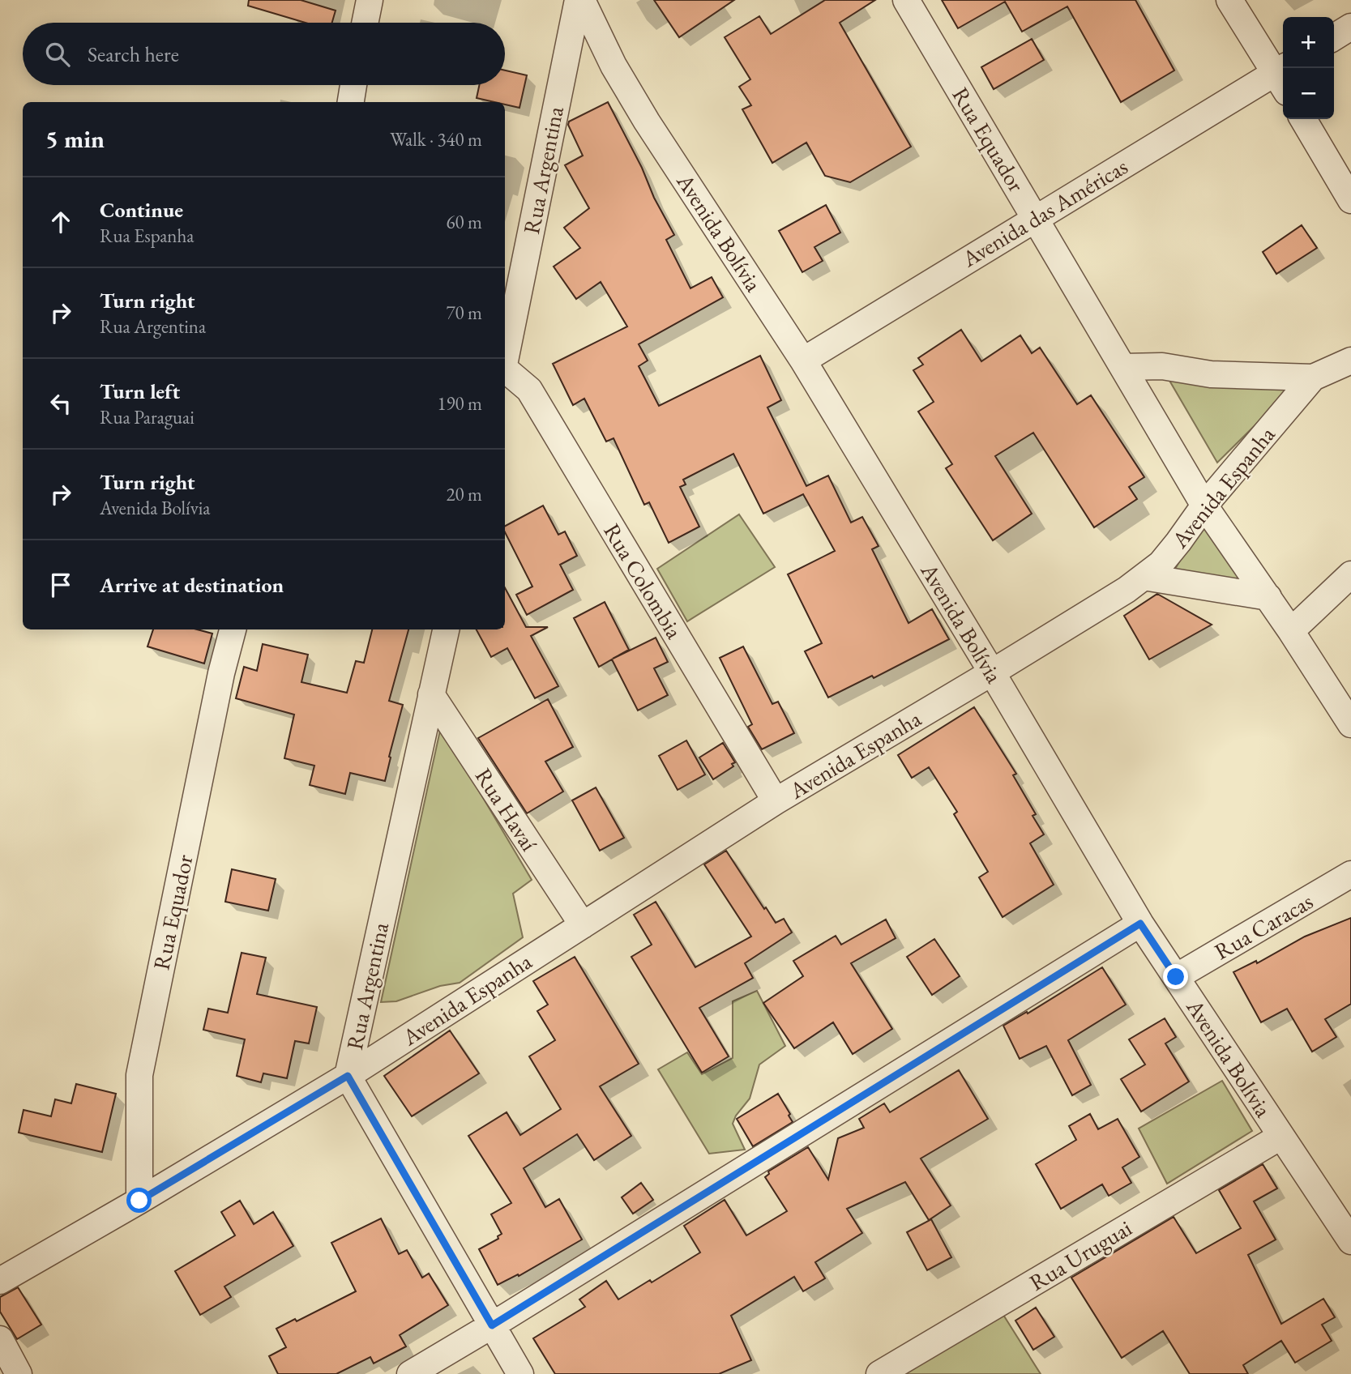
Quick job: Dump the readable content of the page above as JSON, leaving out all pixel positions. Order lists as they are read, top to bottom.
{
  "streets": {
    "street": [
      "Rua Equador",
      "Rua Argentina",
      "Avenida das Américas",
      "Avenida Bolívia",
      "Avenida Espanha",
      "Rua Colombia",
      "Rua Havaí",
      "Rua Caracas",
      "Rua Uruguai"
    ]
  },
  "crossings": [
    ["Rua Equador", "Avenida das Américas"],
    ["Rua Equador", "Avenida Espanha"],
    ["Rua Argentina", "Avenida Bolívia"],
    ["Rua Argentina", "Avenida Espanha"],
    ["Rua Argentina", "Rua Havaí"],
    ["Avenida das Américas", "Avenida Bolívia"],
    ["Avenida Bolívia", "Avenida Espanha"],
    ["Avenida Bolívia", "Rua Caracas"],
    ["Avenida Bolívia", "Rua Uruguai"],
    ["Avenida Espanha", "Rua Colombia"],
    ["Avenida Espanha", "Rua Havaí"]
  ],
  "page": {
    "map_buttons": ["+", "−"],
    "search": "Search here",
    "heading": ["5 min", "Walk · 340 m"],
    "list": [
      ["Continue", "Rua Espanha", "60 m"],
      ["Turn right", "Rua Argentina", "70 m"],
      ["Turn left", "Rua Paraguai", "190 m"],
      ["Turn right", "Avenida Bolívia", "20 m"],
      "Arrive at destination"
    ]
  }
}
